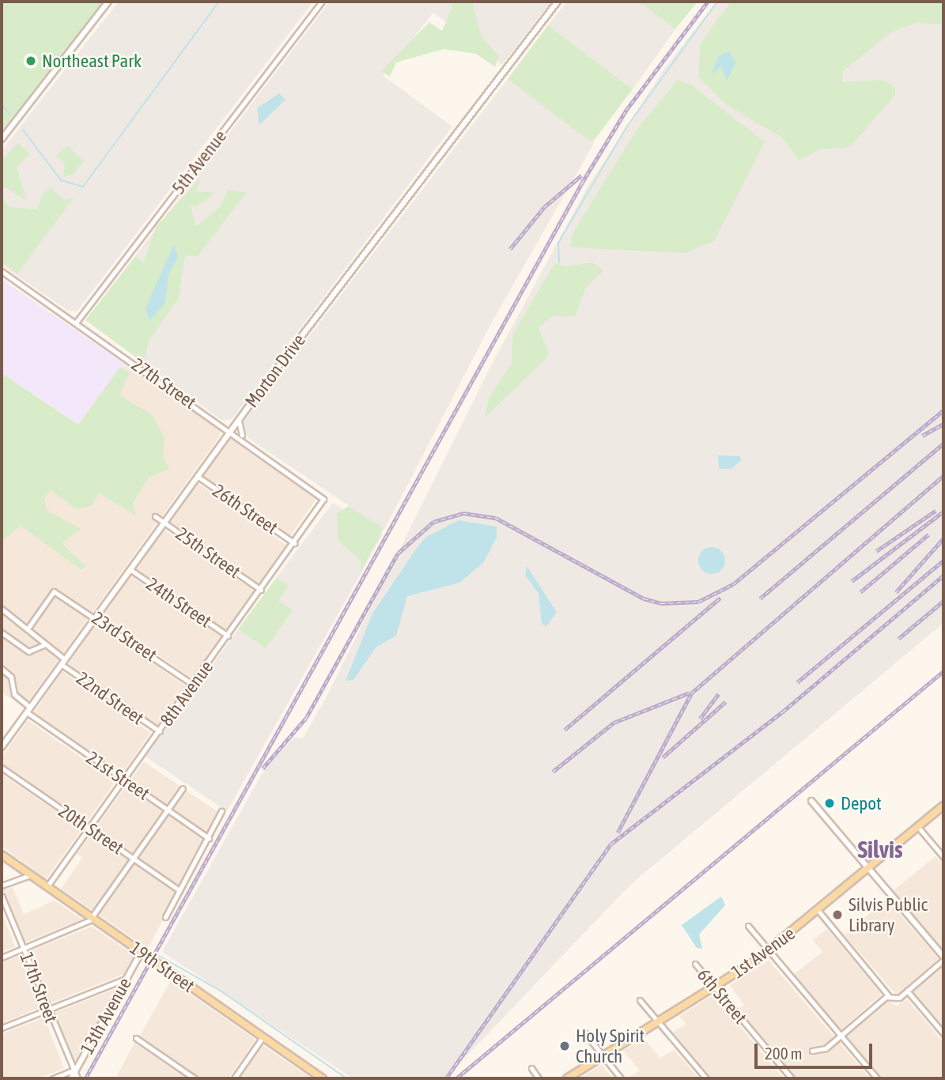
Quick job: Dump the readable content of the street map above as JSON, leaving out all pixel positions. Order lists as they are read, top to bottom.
{
  "streets": {
    "main road": ["1st Avenue", "19th Street"],
    "street": [
      "5th Avenue",
      "Morton Drive",
      "27th Street",
      "26th Street",
      "25th Street",
      "24th Street",
      "23rd Street",
      "8th Avenue",
      "22nd Street",
      "21st Street",
      "20th Street",
      "17th Street",
      "6th Street",
      "13th Avenue"
    ]
  },
  "crossings": [
    ["5th Avenue", "27th Street"],
    ["Morton Drive", "27th Street"],
    ["Morton Drive", "26th Street"],
    ["Morton Drive", "25th Street"],
    ["Morton Drive", "24th Street"],
    ["Morton Drive", "23rd Street"],
    ["Morton Drive", "22nd Street"],
    ["Morton Drive", "21st Street"],
    ["27th Street", "8th Avenue"],
    ["26th Street", "8th Avenue"],
    ["25th Street", "8th Avenue"],
    ["24th Street", "8th Avenue"],
    ["23rd Street", "8th Avenue"],
    ["23rd Street", "22nd Street"],
    ["8th Avenue", "22nd Street"],
    ["8th Avenue", "21st Street"],
    ["8th Avenue", "20th Street"],
    ["8th Avenue", "19th Street"],
    ["1st Avenue", "6th Street"],
    ["19th Street", "13th Avenue"],
    ["17th Street", "13th Avenue"]
  ],
  "districts": ["Silvis"],
  "places": [
    "Northeast Park",
    "Depot",
    "Silvis Public Library",
    "Holy Spirit Church"
  ],
  "scale_bar": "200 m"
}
